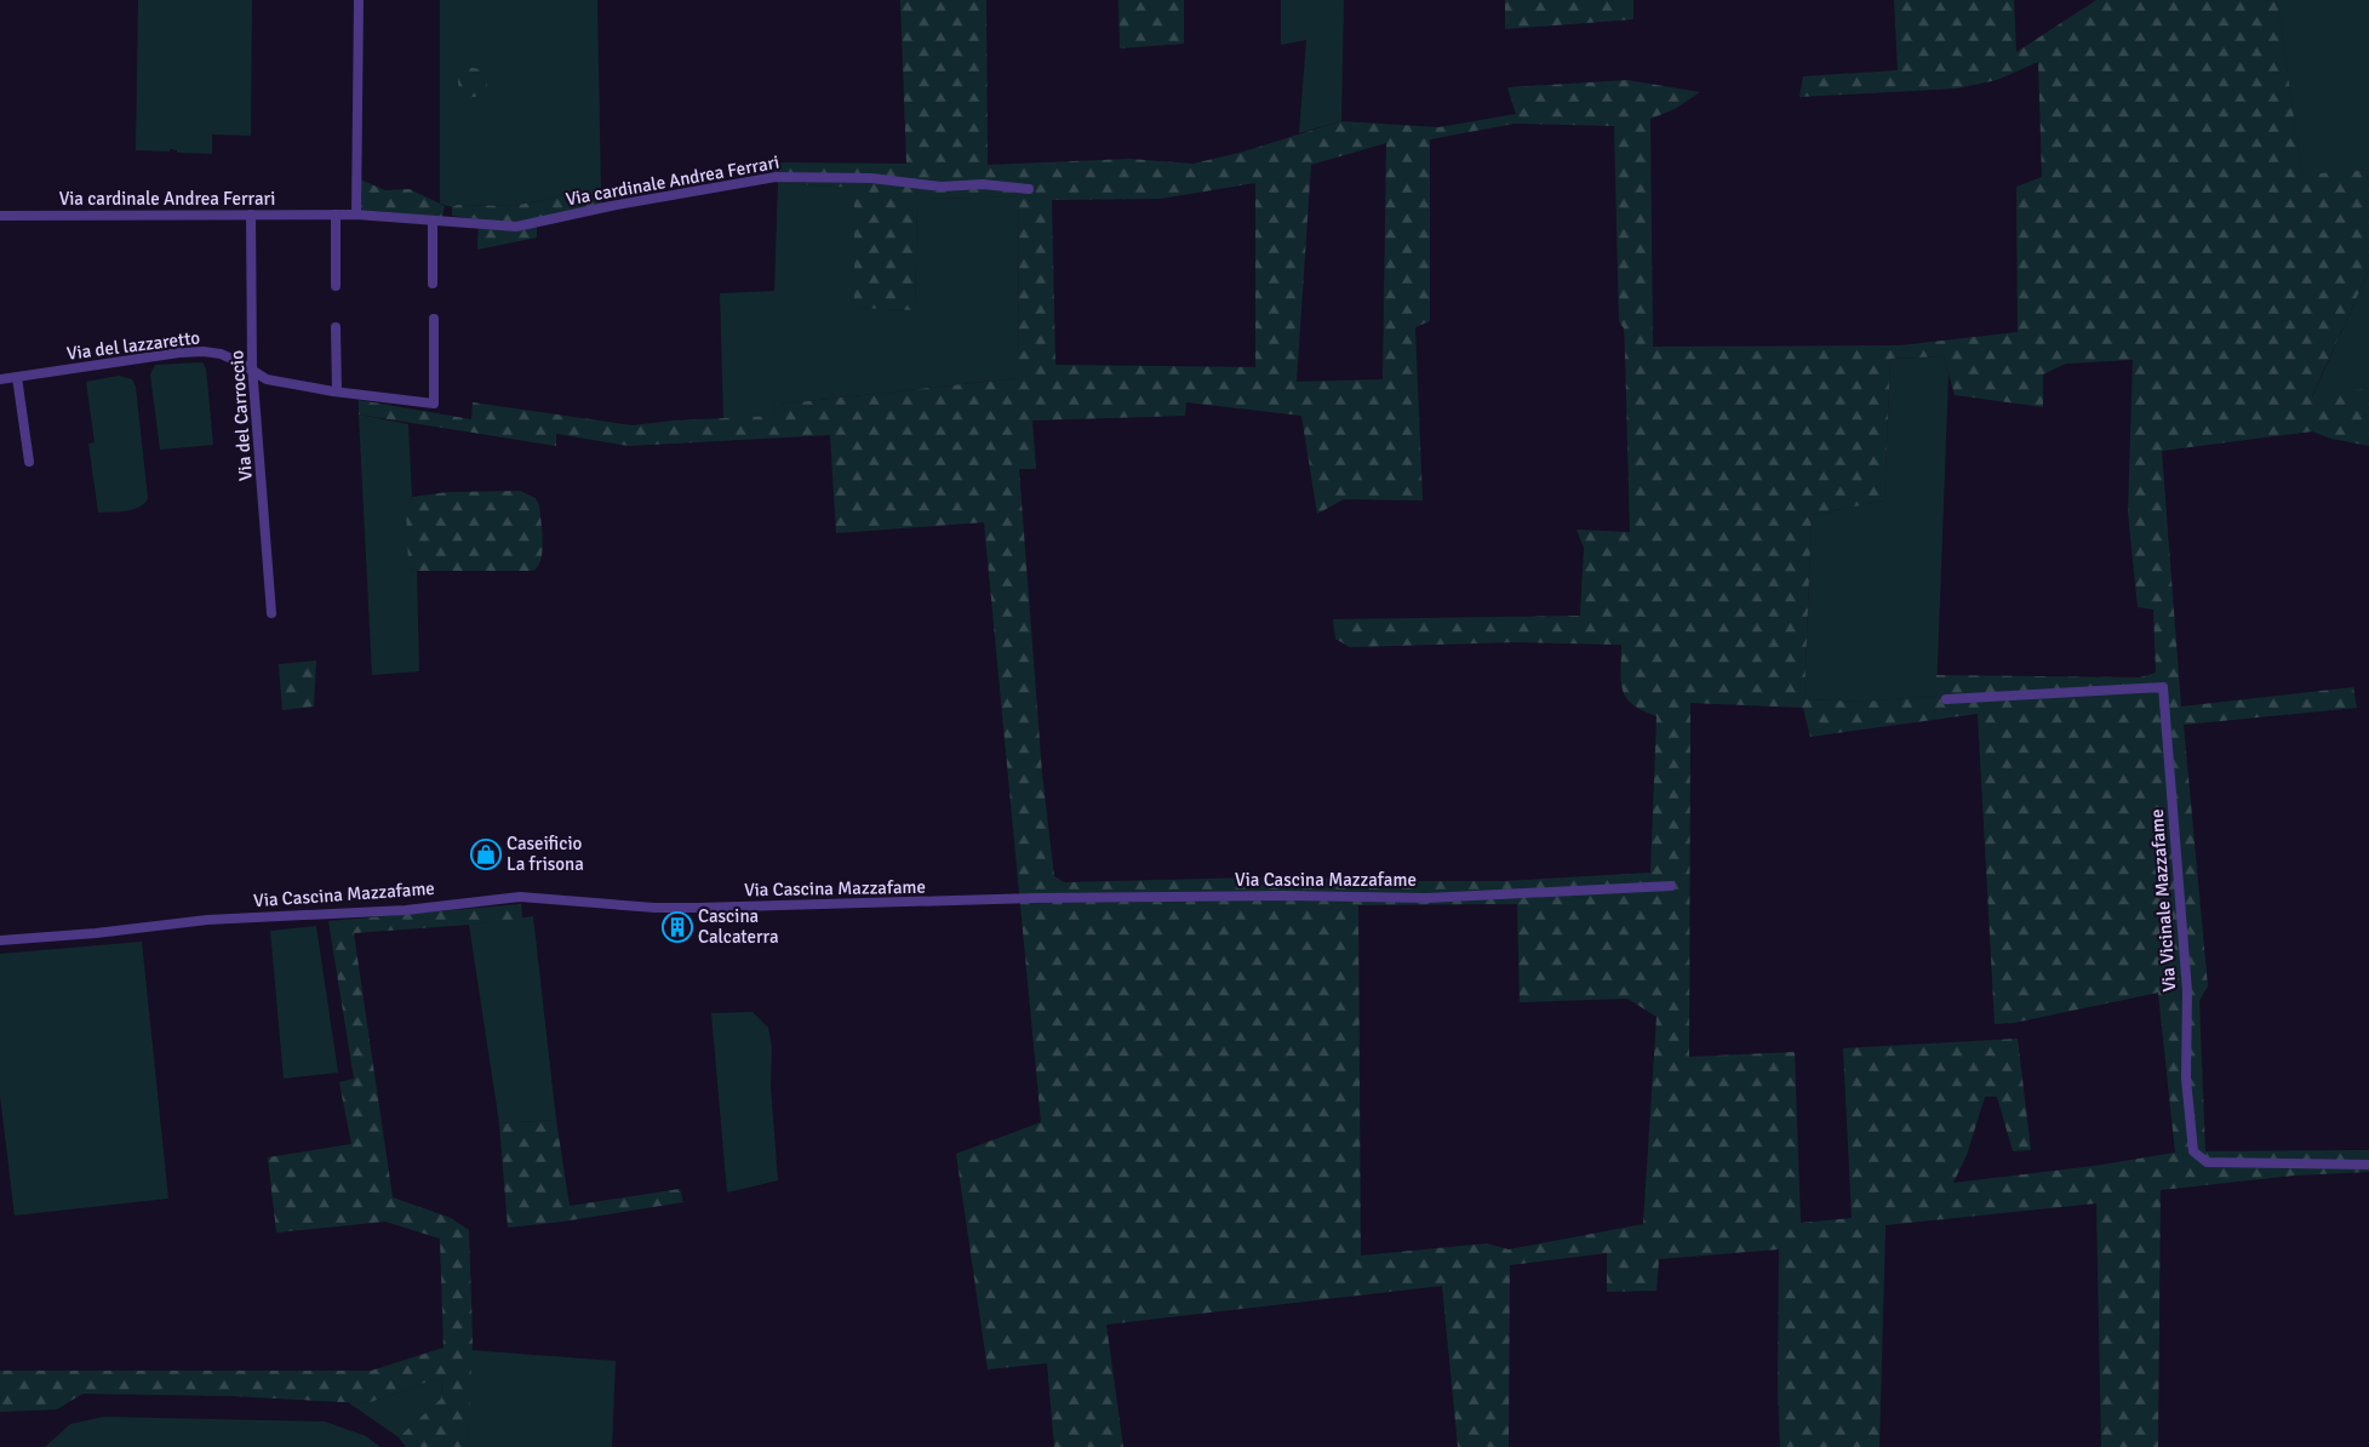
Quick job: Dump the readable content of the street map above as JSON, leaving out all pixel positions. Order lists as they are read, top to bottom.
{
  "streets": {
    "street": [
      "Via cardinale Andrea Ferrari",
      "Via del lazzaretto",
      "Via del Carroccio",
      "Via Cascina Mazzafame",
      "Via Vicinale Mazzafame"
    ]
  },
  "crossings": [
    ["Via cardinale Andrea Ferrari", "Via del Carroccio"],
    ["Via del lazzaretto", "Via del Carroccio"]
  ],
  "places": {
    "shop": ["Caseificio La frisona"],
    "building": ["Cascina Calcaterra"]
  }
}
